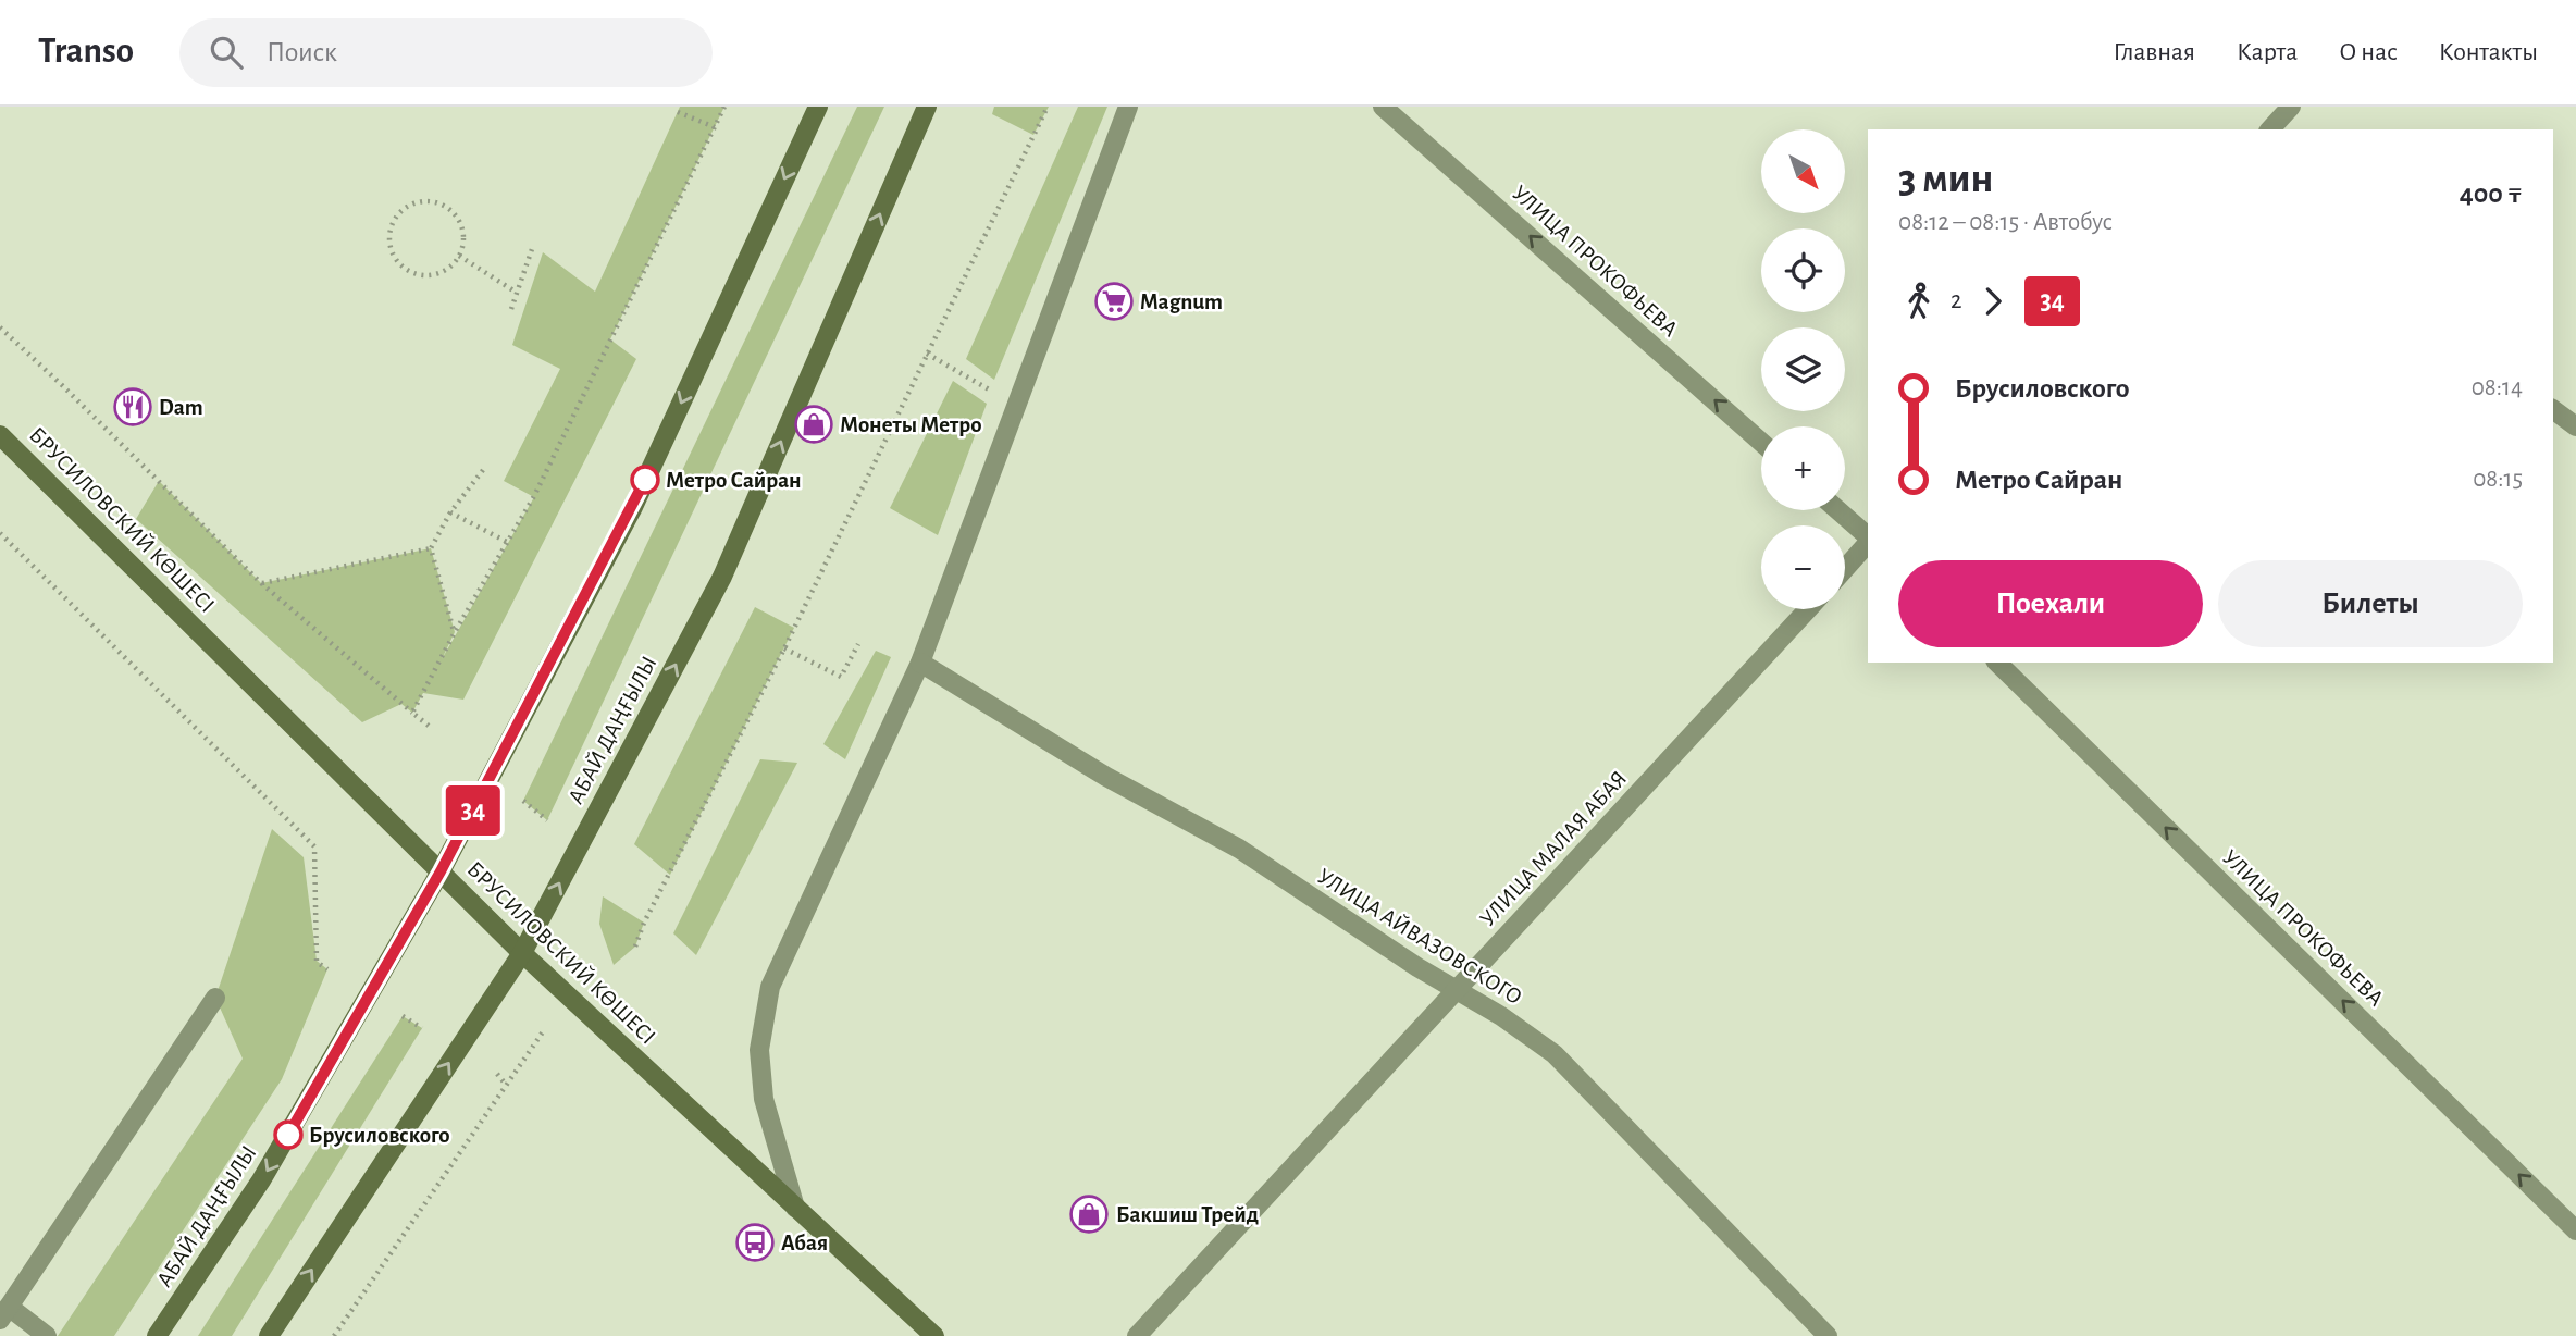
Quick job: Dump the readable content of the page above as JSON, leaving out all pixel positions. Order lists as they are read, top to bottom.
{
  "streets": {
    "main road": ["БРУСИЛОВСКИЙ КӨШЕСІ", "АБАЙ ДАҢҒЫЛЫ"],
    "street": ["УЛИЦА ПРОКОФЬЕВА", "УЛИЦА МАЛАЯ АБАЯ", "УЛИЦА АЙВАЗОВСКОГО"]
  },
  "crossings": [
    ["БРУСИЛОВСКИЙ КӨШЕСІ", "АБАЙ ДАҢҒЫЛЫ"],
    ["УЛИЦА МАЛАЯ АБАЯ", "УЛИЦА АЙВАЗОВСКОГО"]
  ],
  "one_way": ["УЛИЦА ПРОКОФЬЕВА"],
  "places": {
    "supermarket": ["Magnum"],
    "restaurant": ["Dam"],
    "shop": ["Монеты Метро", "Бакшиш Трейд"],
    "other": ["Метро Сайран", "Брусиловского"],
    "bus stop": ["Абая"]
  },
  "lines": ["bus line 34"],
  "north": "bottom right",
  "page": {
    "header": "Transo",
    "search": "Поиск",
    "nav": [
      "Главная",
      "Карта",
      "О нас",
      "Контакты"
    ],
    "on_map": "34",
    "map_buttons": ["+", "−"],
    "heading": ["3 мин", "08:12 – 08:15 · Автобус", "400 ₸"],
    "legs": ["2", "34"],
    "list": [
      {
        "name": "Брусиловского",
        "value": "08:14"
      },
      {
        "name": "Метро Сайран",
        "value": "08:15"
      }
    ],
    "buttons": ["Поехали", "Билеты"]
  }
}
